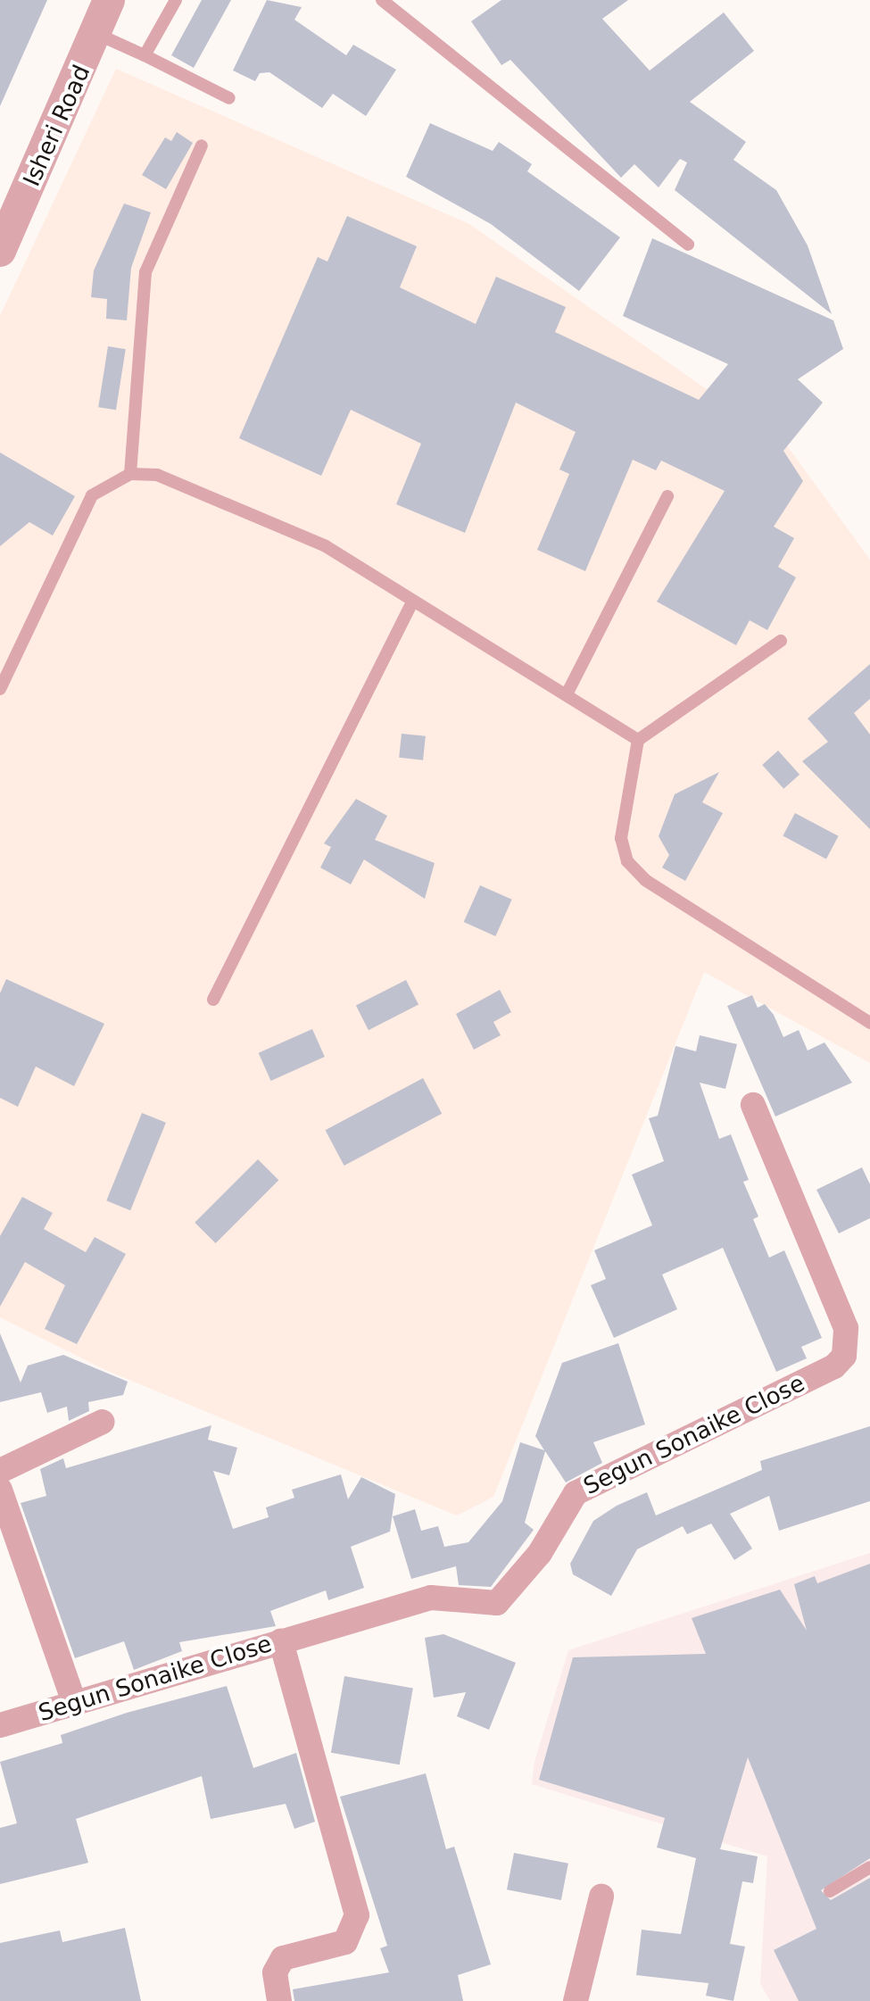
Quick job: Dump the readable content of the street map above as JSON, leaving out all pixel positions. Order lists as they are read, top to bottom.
{
  "streets": {
    "street": ["Isheri Road", "Segun Sonaike Close"]
  }
}
